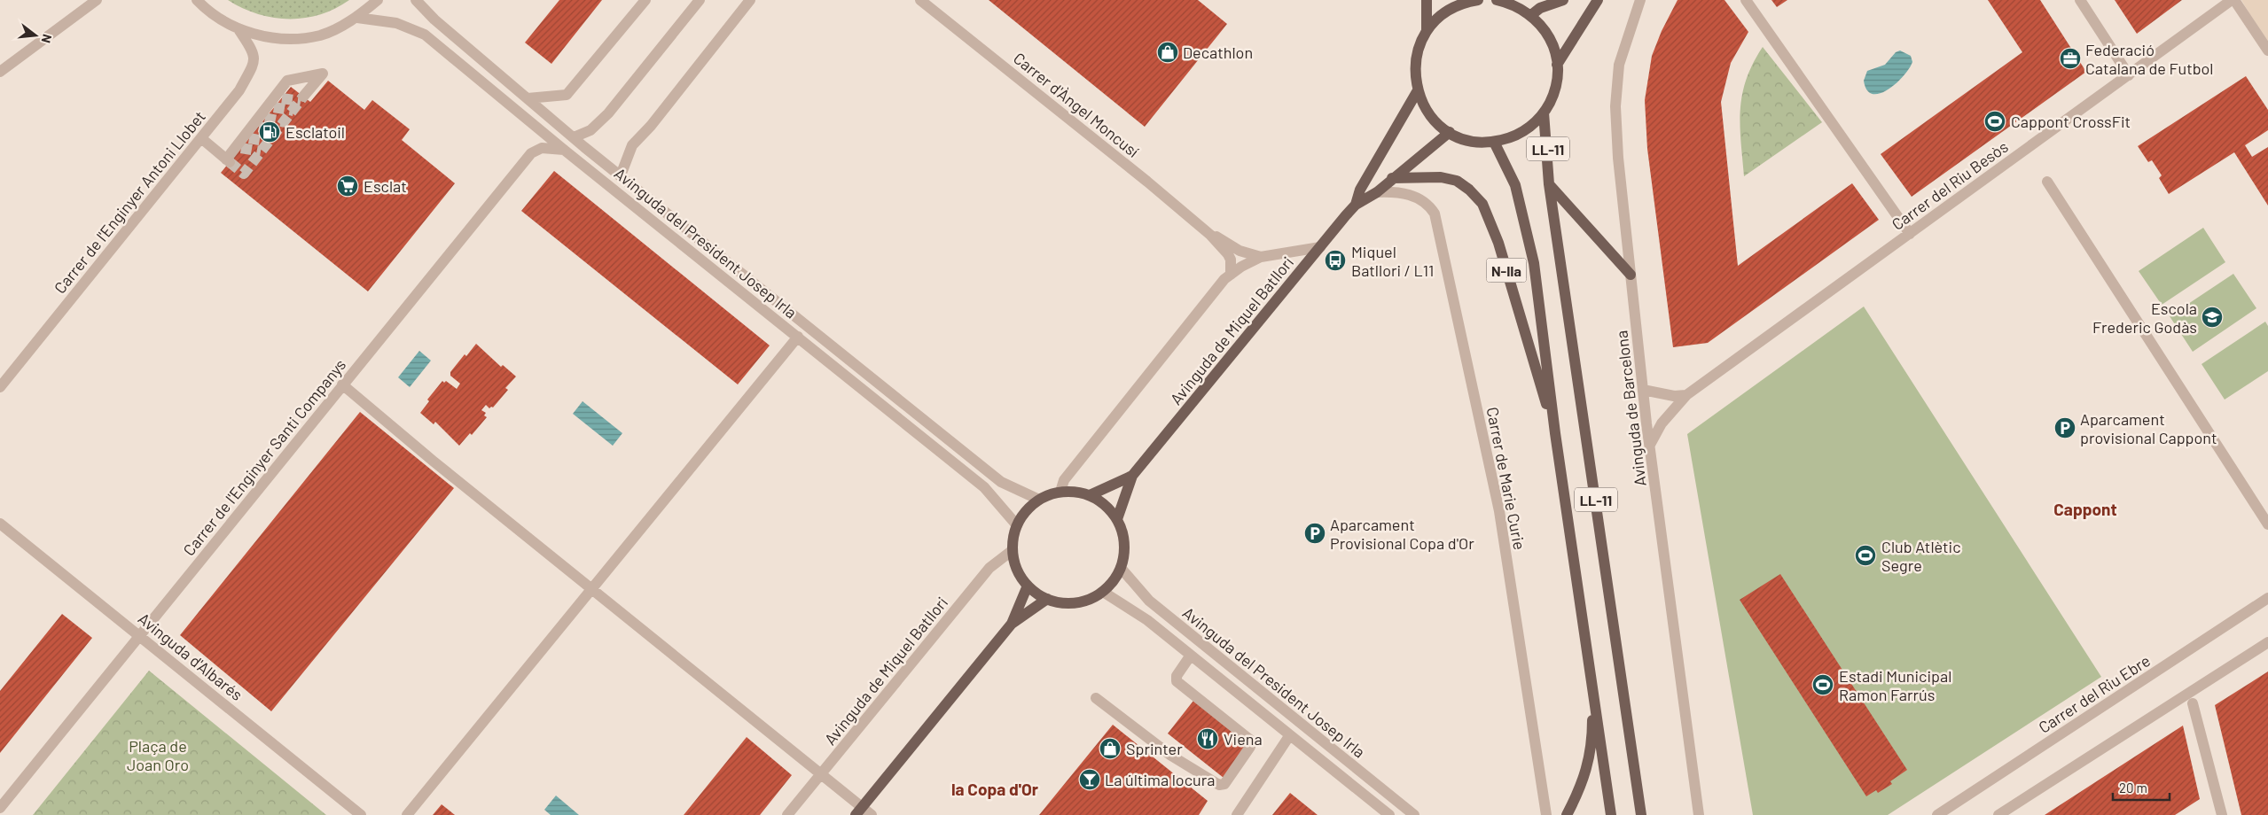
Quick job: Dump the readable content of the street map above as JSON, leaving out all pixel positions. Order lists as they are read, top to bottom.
{
  "streets": {
    "main road": ["LL-11", "N-IIa", "Avinguda de Miquel Batllori"],
    "street": [
      "Carrer d'Àngel Moncusí",
      "Carrer del Riu Besòs",
      "Carrer de l'Enginyer Antoni Llobet",
      "Avinguda del President Josep Irla",
      "Avinguda de Barcelona",
      "Carrer de l'Enginyer Santi Companys",
      "Carrer de Marie Curie",
      "Avinguda d'Albarés",
      "Carrer del Riu Ebre"
    ]
  },
  "crossings": [
    ["Carrer d'Àngel Moncusí", "Avinguda de Miquel Batllori"],
    ["LL-11", "N-IIa"],
    ["LL-11", "Avinguda de Miquel Batllori"],
    ["Carrer del Riu Besòs", "Avinguda de Barcelona"],
    ["Avinguda del President Josep Irla", "Avinguda de Miquel Batllori"],
    ["Avinguda del President Josep Irla", "Carrer de l'Enginyer Santi Companys"],
    ["N-IIa", "Avinguda de Miquel Batllori"],
    ["Avinguda de Miquel Batllori", "Carrer de Marie Curie"],
    ["Carrer de l'Enginyer Santi Companys", "Avinguda d'Albarés"]
  ],
  "districts": ["Cappont", "la Copa d'Or"],
  "parks": ["Plaça de Joan Oro"],
  "places": {
    "shop": ["Decathlon", "Sprinter"],
    "office": ["Federació Catalana de Futbol"],
    "sports": ["Cappont CrossFit", "Club Atlètic Segre", "Estadi Municipal Ramon Farrús"],
    "fuel station": ["Esclatoil"],
    "supermarket": ["Esclat"],
    "bus stop": ["Miquel Batllori / L11"],
    "school or university": ["Escola Frederic Godàs"],
    "parking": ["Aparcament provisional Cappont", "Aparcament Provisional Copa d'Or"],
    "restaurant": ["Viena"],
    "bar": ["La última locura"]
  },
  "scale_bar": "20 m",
  "north": "right"
}
